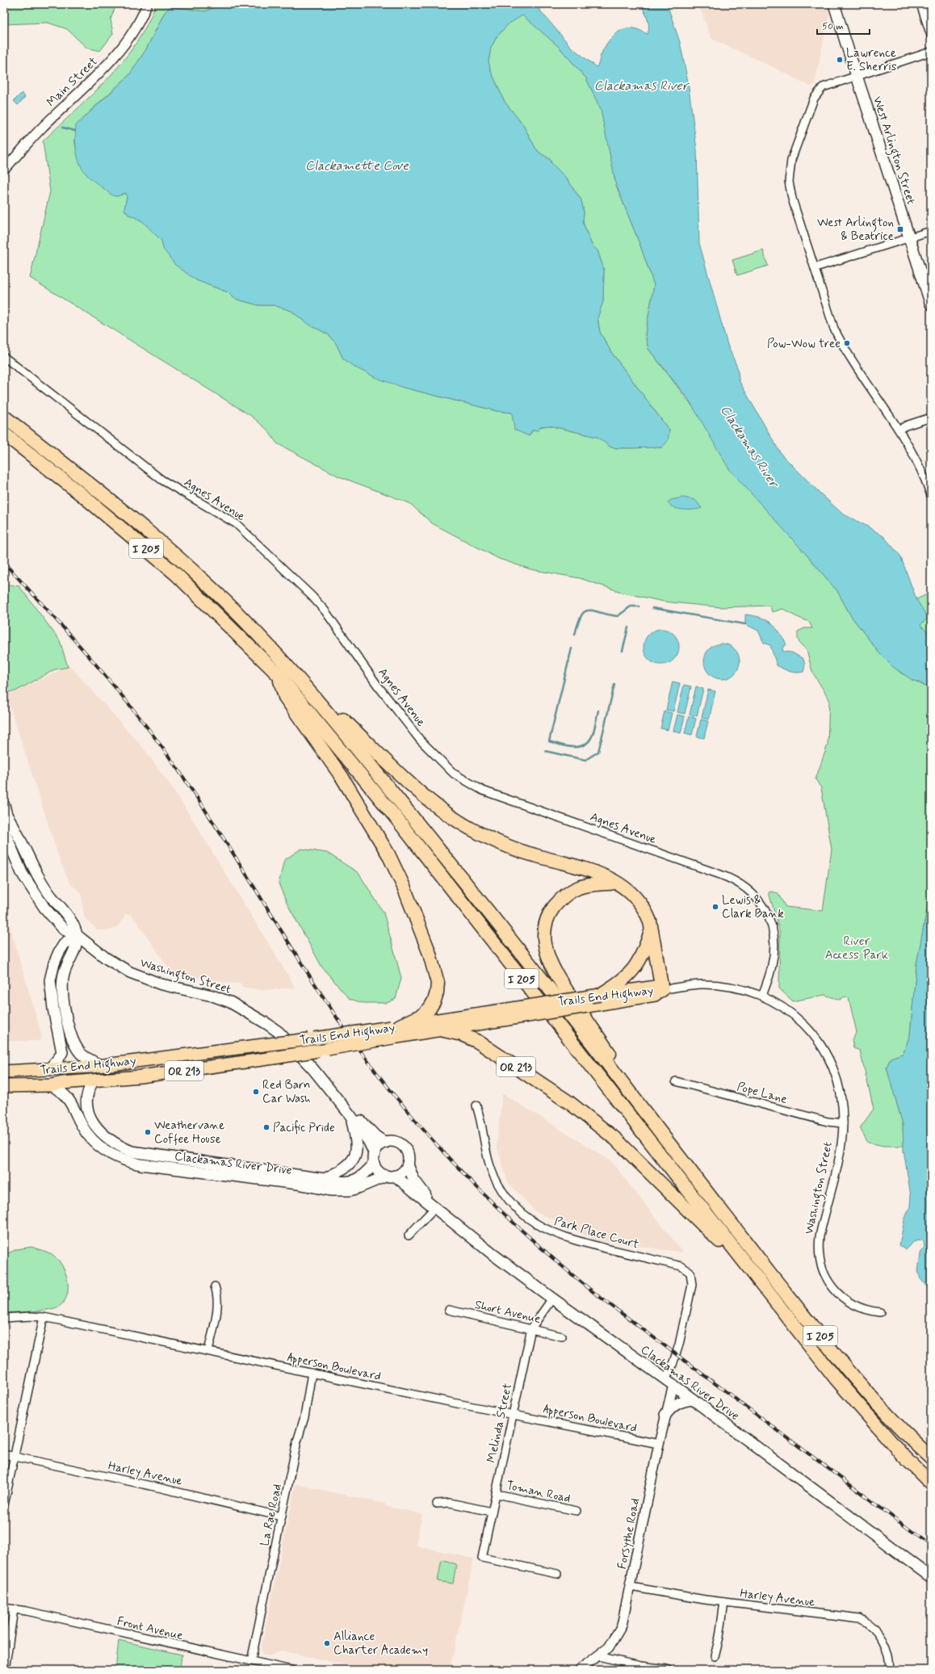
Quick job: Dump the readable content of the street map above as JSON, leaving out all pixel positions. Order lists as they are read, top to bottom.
{
  "streets": {
    "highway": ["I 205", "Trails End Highway", "OR 213"],
    "main road": ["West Arlington Street", "Washington Street", "Clackamas River Drive"],
    "street": [
      "Main Street",
      "Agnes Avenue",
      "Pope Lane",
      "Park Place Court",
      "Short Avenue",
      "Apperson Boulevard",
      "Melinda Street",
      "Harley Avenue",
      "Toman Road",
      "La Rae Road",
      "Forsythe Road",
      "Front Avenue"
    ]
  },
  "crossings": [
    ["Agnes Avenue", "Washington Street"],
    ["I 205", "OR 213"],
    ["Washington Street", "Trails End Highway"],
    ["Washington Street", "Pope Lane"],
    ["Washington Street", "Clackamas River Drive"],
    ["Trails End Highway", "OR 213"],
    ["Trails End Highway", "Clackamas River Drive"],
    ["Clackamas River Drive", "Melinda Street"],
    ["Clackamas River Drive", "Forsythe Road"],
    ["Park Place Court", "Forsythe Road"],
    ["Short Avenue", "Melinda Street"],
    ["Apperson Boulevard", "Melinda Street"],
    ["Apperson Boulevard", "La Rae Road"],
    ["Apperson Boulevard", "Forsythe Road"],
    ["Melinda Street", "Toman Road"],
    ["Harley Avenue", "La Rae Road"],
    ["Harley Avenue", "Forsythe Road"],
    ["La Rae Road", "Front Avenue"]
  ],
  "water": ["Clackamas River", "Clackamette Cove"],
  "parks": ["River Access Park"],
  "places": {
    "other": [
      "Lawrence E. Sherris",
      "Pow-Wow tree",
      "Lewis & Clark Bank",
      "Red Barn Car Wash",
      "Pacific Pride",
      "Weathervane Coffee House",
      "Alliance Charter Academy"
    ],
    "transit": ["West Arlington & Beatrice"]
  },
  "scale_bar": "50 m"
}
